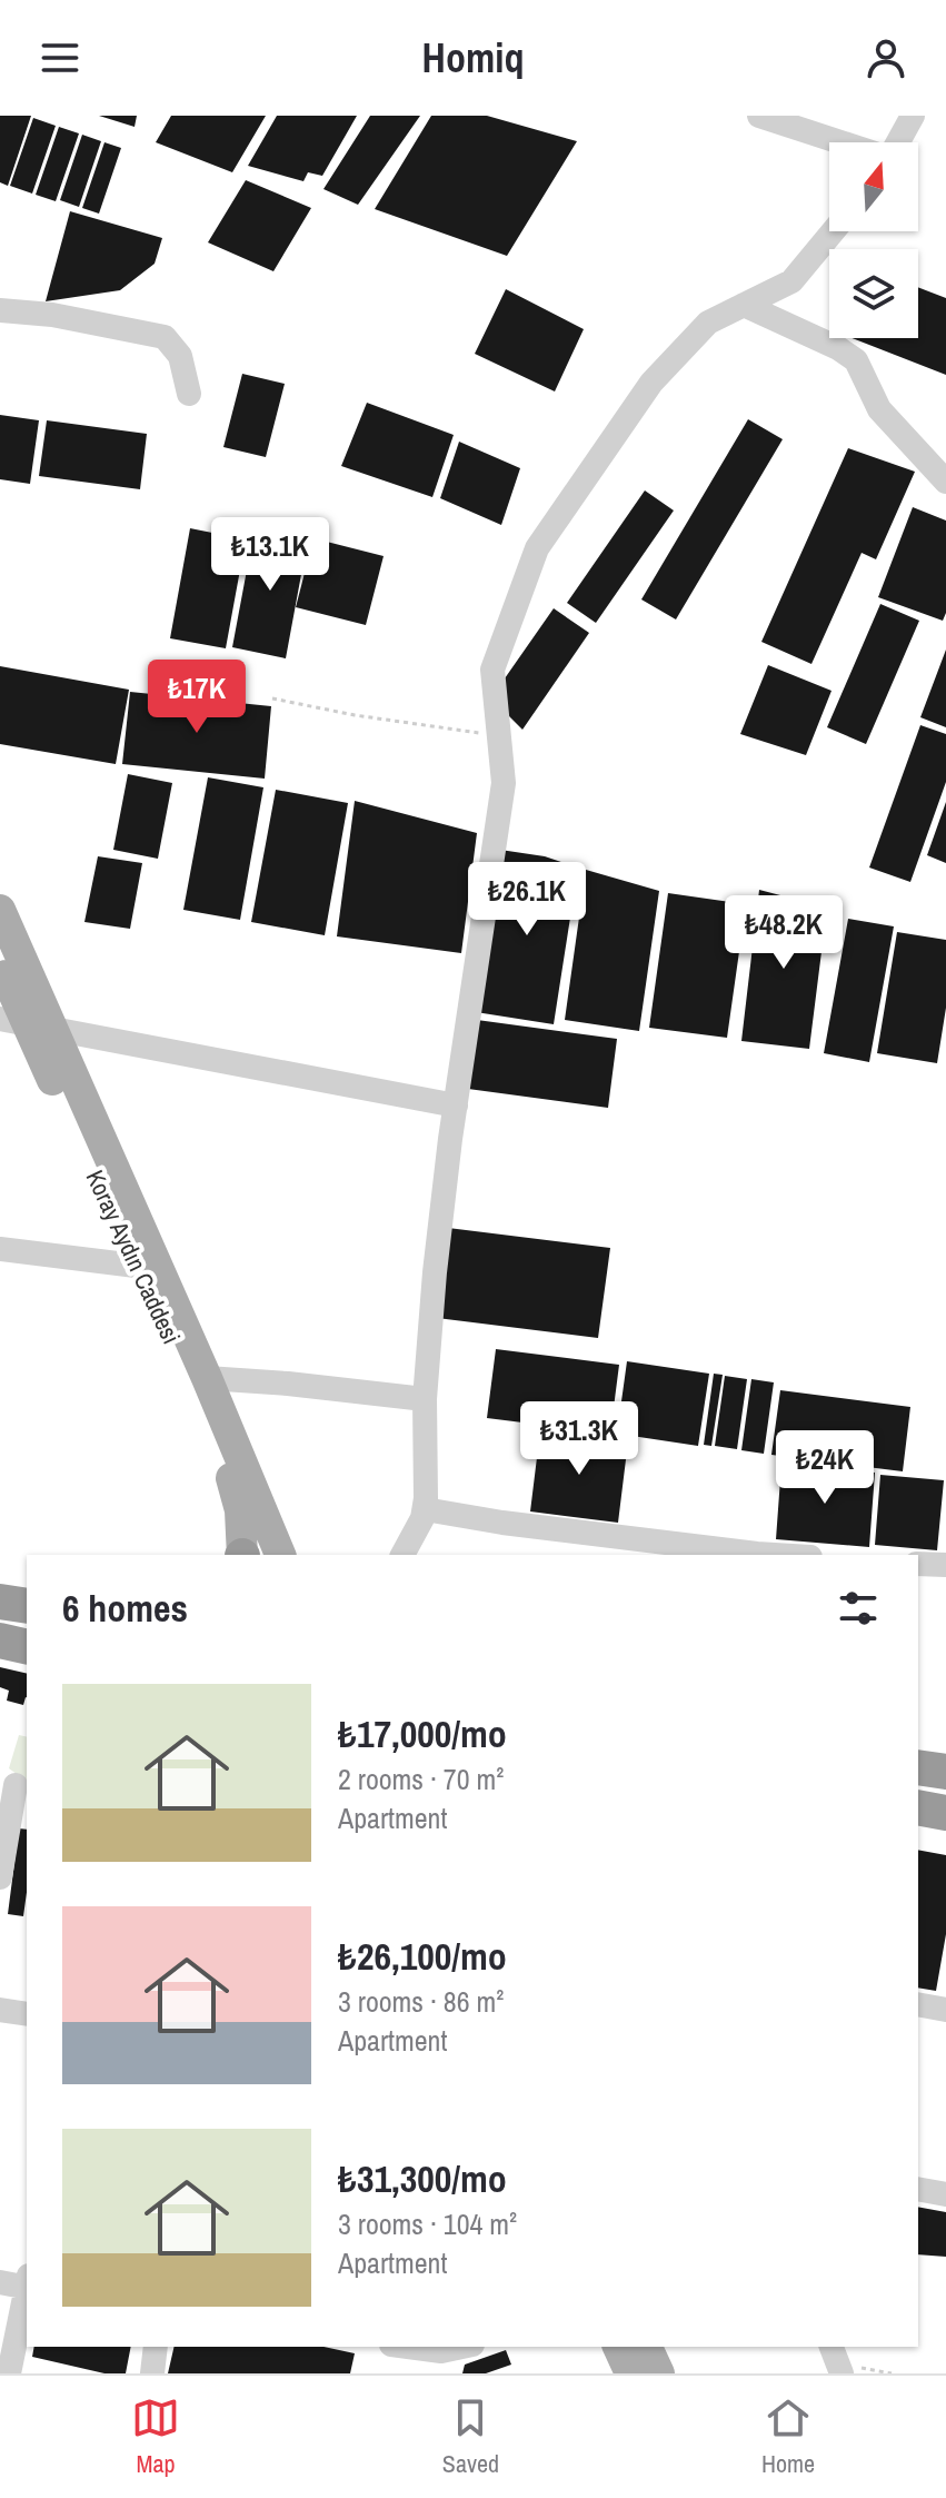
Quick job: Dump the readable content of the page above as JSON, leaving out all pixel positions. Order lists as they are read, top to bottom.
{
  "streets": {
    "main road": ["Koray Aydın Caddesi"]
  },
  "north": "top",
  "page": {
    "header": "Homiq",
    "price": [
      "₺13.1K",
      "₺17K",
      "₺26.1K",
      "₺48.2K",
      "₺31.3K",
      "₺24K"
    ],
    "heading": "6 homes",
    "list": [
      {
        "name": "₺17,000/mo",
        "note": "2 rooms · 70 m² · Apartment"
      },
      {
        "name": "₺26,100/mo",
        "note": "3 rooms · 86 m² · Apartment"
      },
      {
        "name": "₺31,300/mo",
        "note": "3 rooms · 104 m² · Apartment"
      }
    ],
    "tabs": ["Map", "Saved", "Home"]
  }
}
